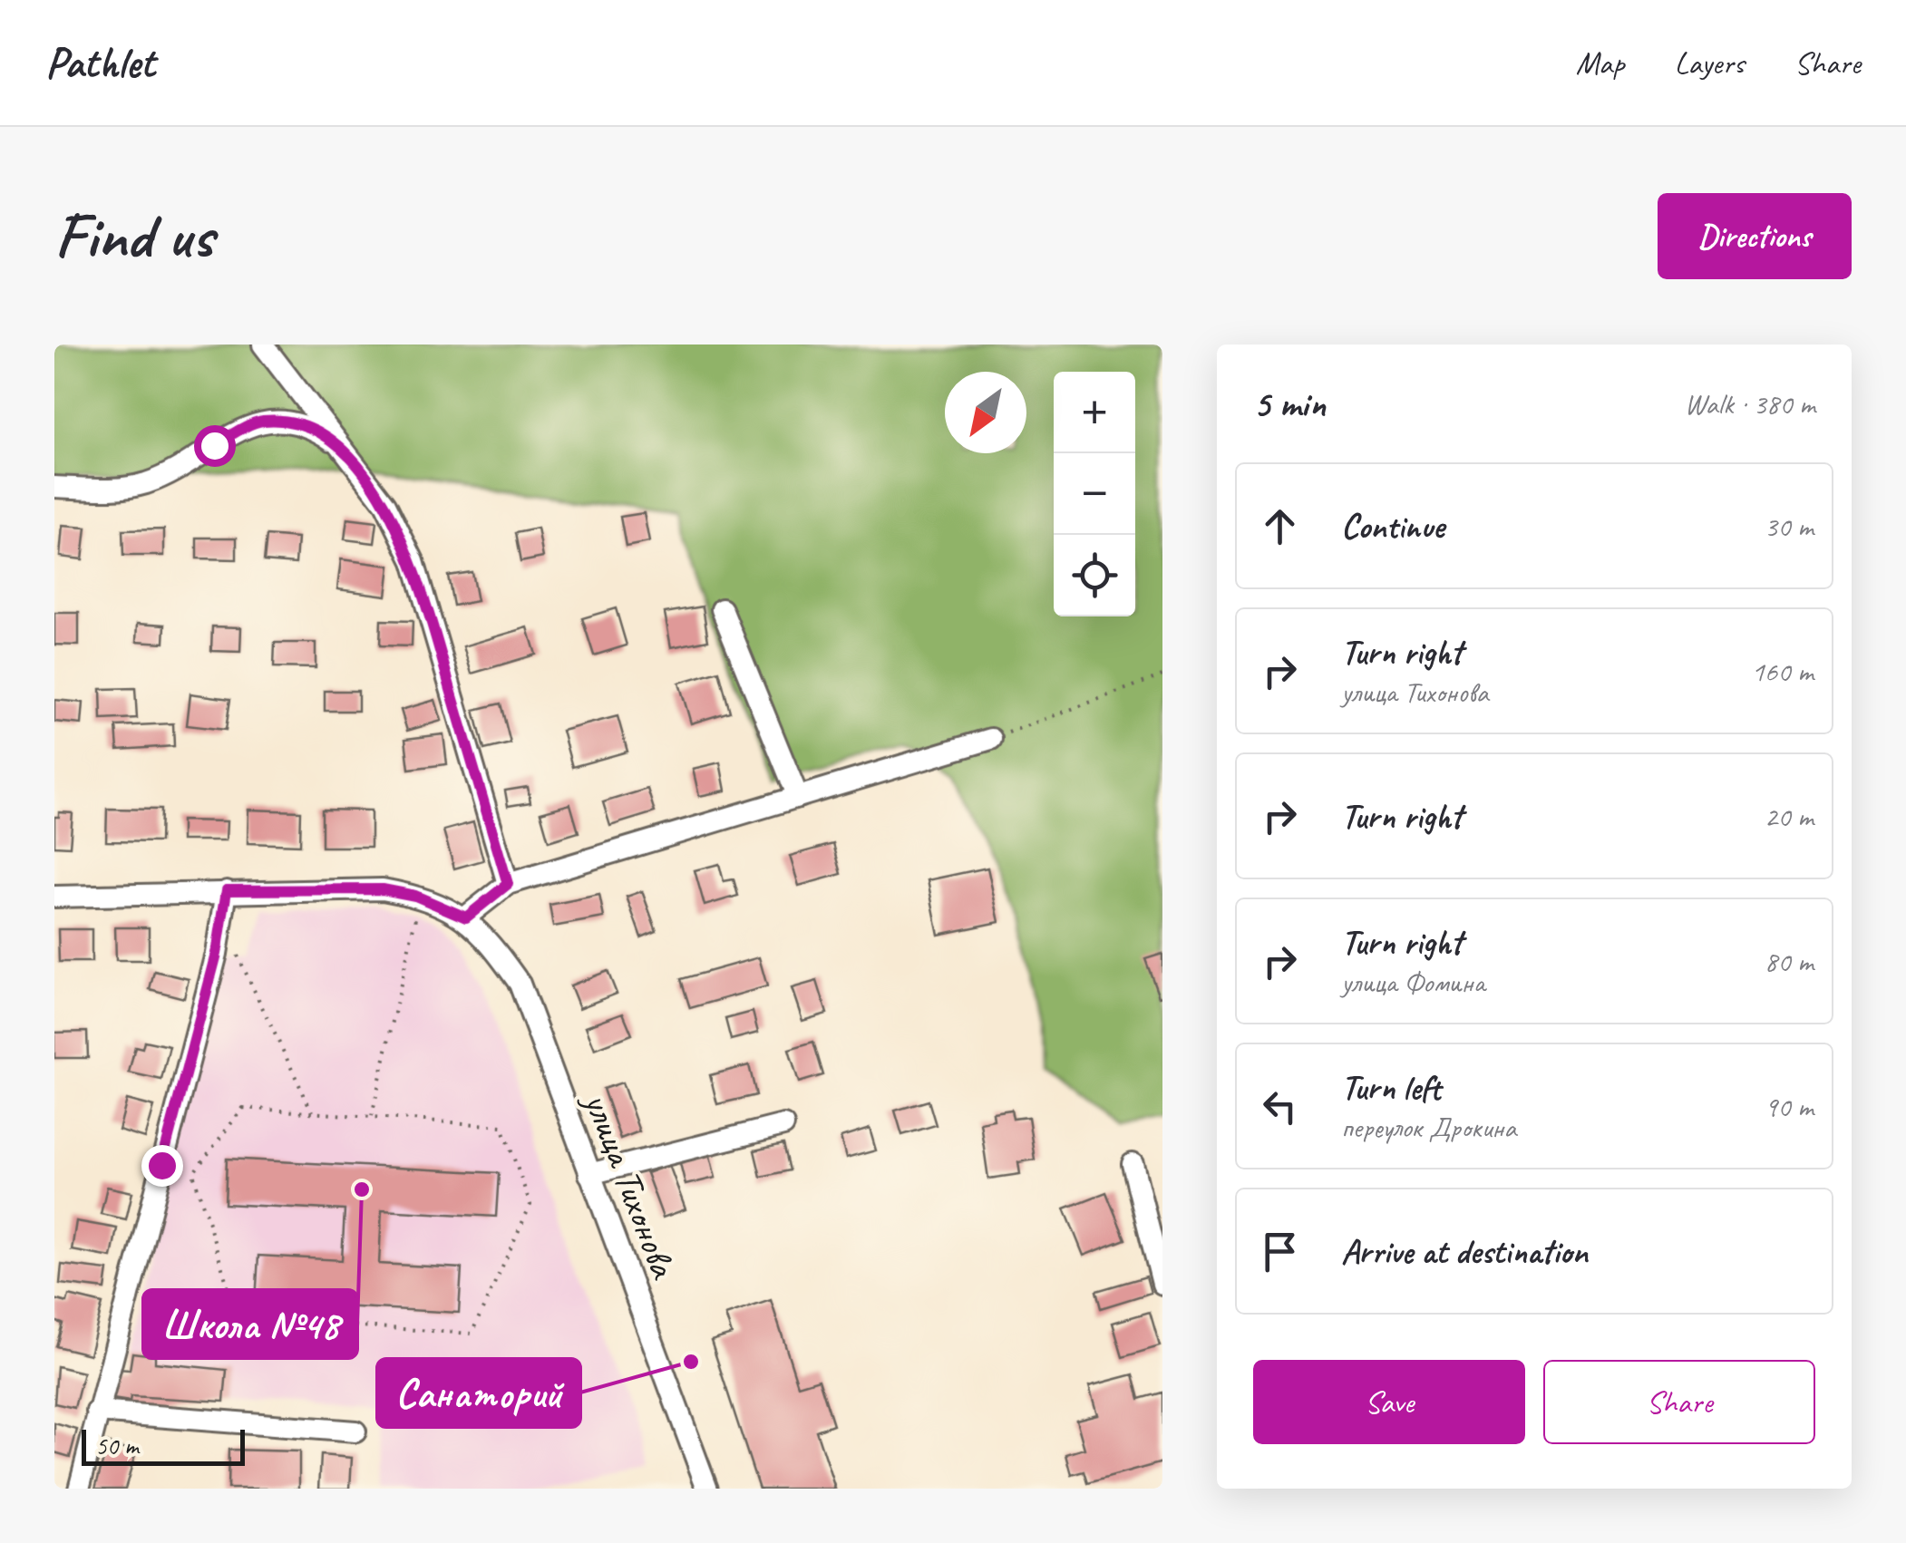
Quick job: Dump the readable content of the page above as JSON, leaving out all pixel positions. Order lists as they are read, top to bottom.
{
  "streets": {
    "street": ["улица Тихонова"]
  },
  "places": ["Школа №48", "Санаторий"],
  "scale_bar": "50 m",
  "north": "bottom left",
  "page": {
    "header": "Pathlet",
    "nav": ["Map", "Layers", "Share"],
    "buttons": [
      "Directions",
      ["Save", "Share"]
    ],
    "title": "Find us",
    "heading": ["5 min", "Walk · 380 m"],
    "map_buttons": ["+", "−"],
    "list": [
      ["Continue", "30 m"],
      ["Turn right", "улица Тихонова", "160 m"],
      ["Turn right", "20 m"],
      ["Turn right", "улица Фомина", "80 m"],
      ["Turn left", "переулок Дрокина", "90 m"],
      "Arrive at destination"
    ],
    "scale": "50 m"
  }
}
